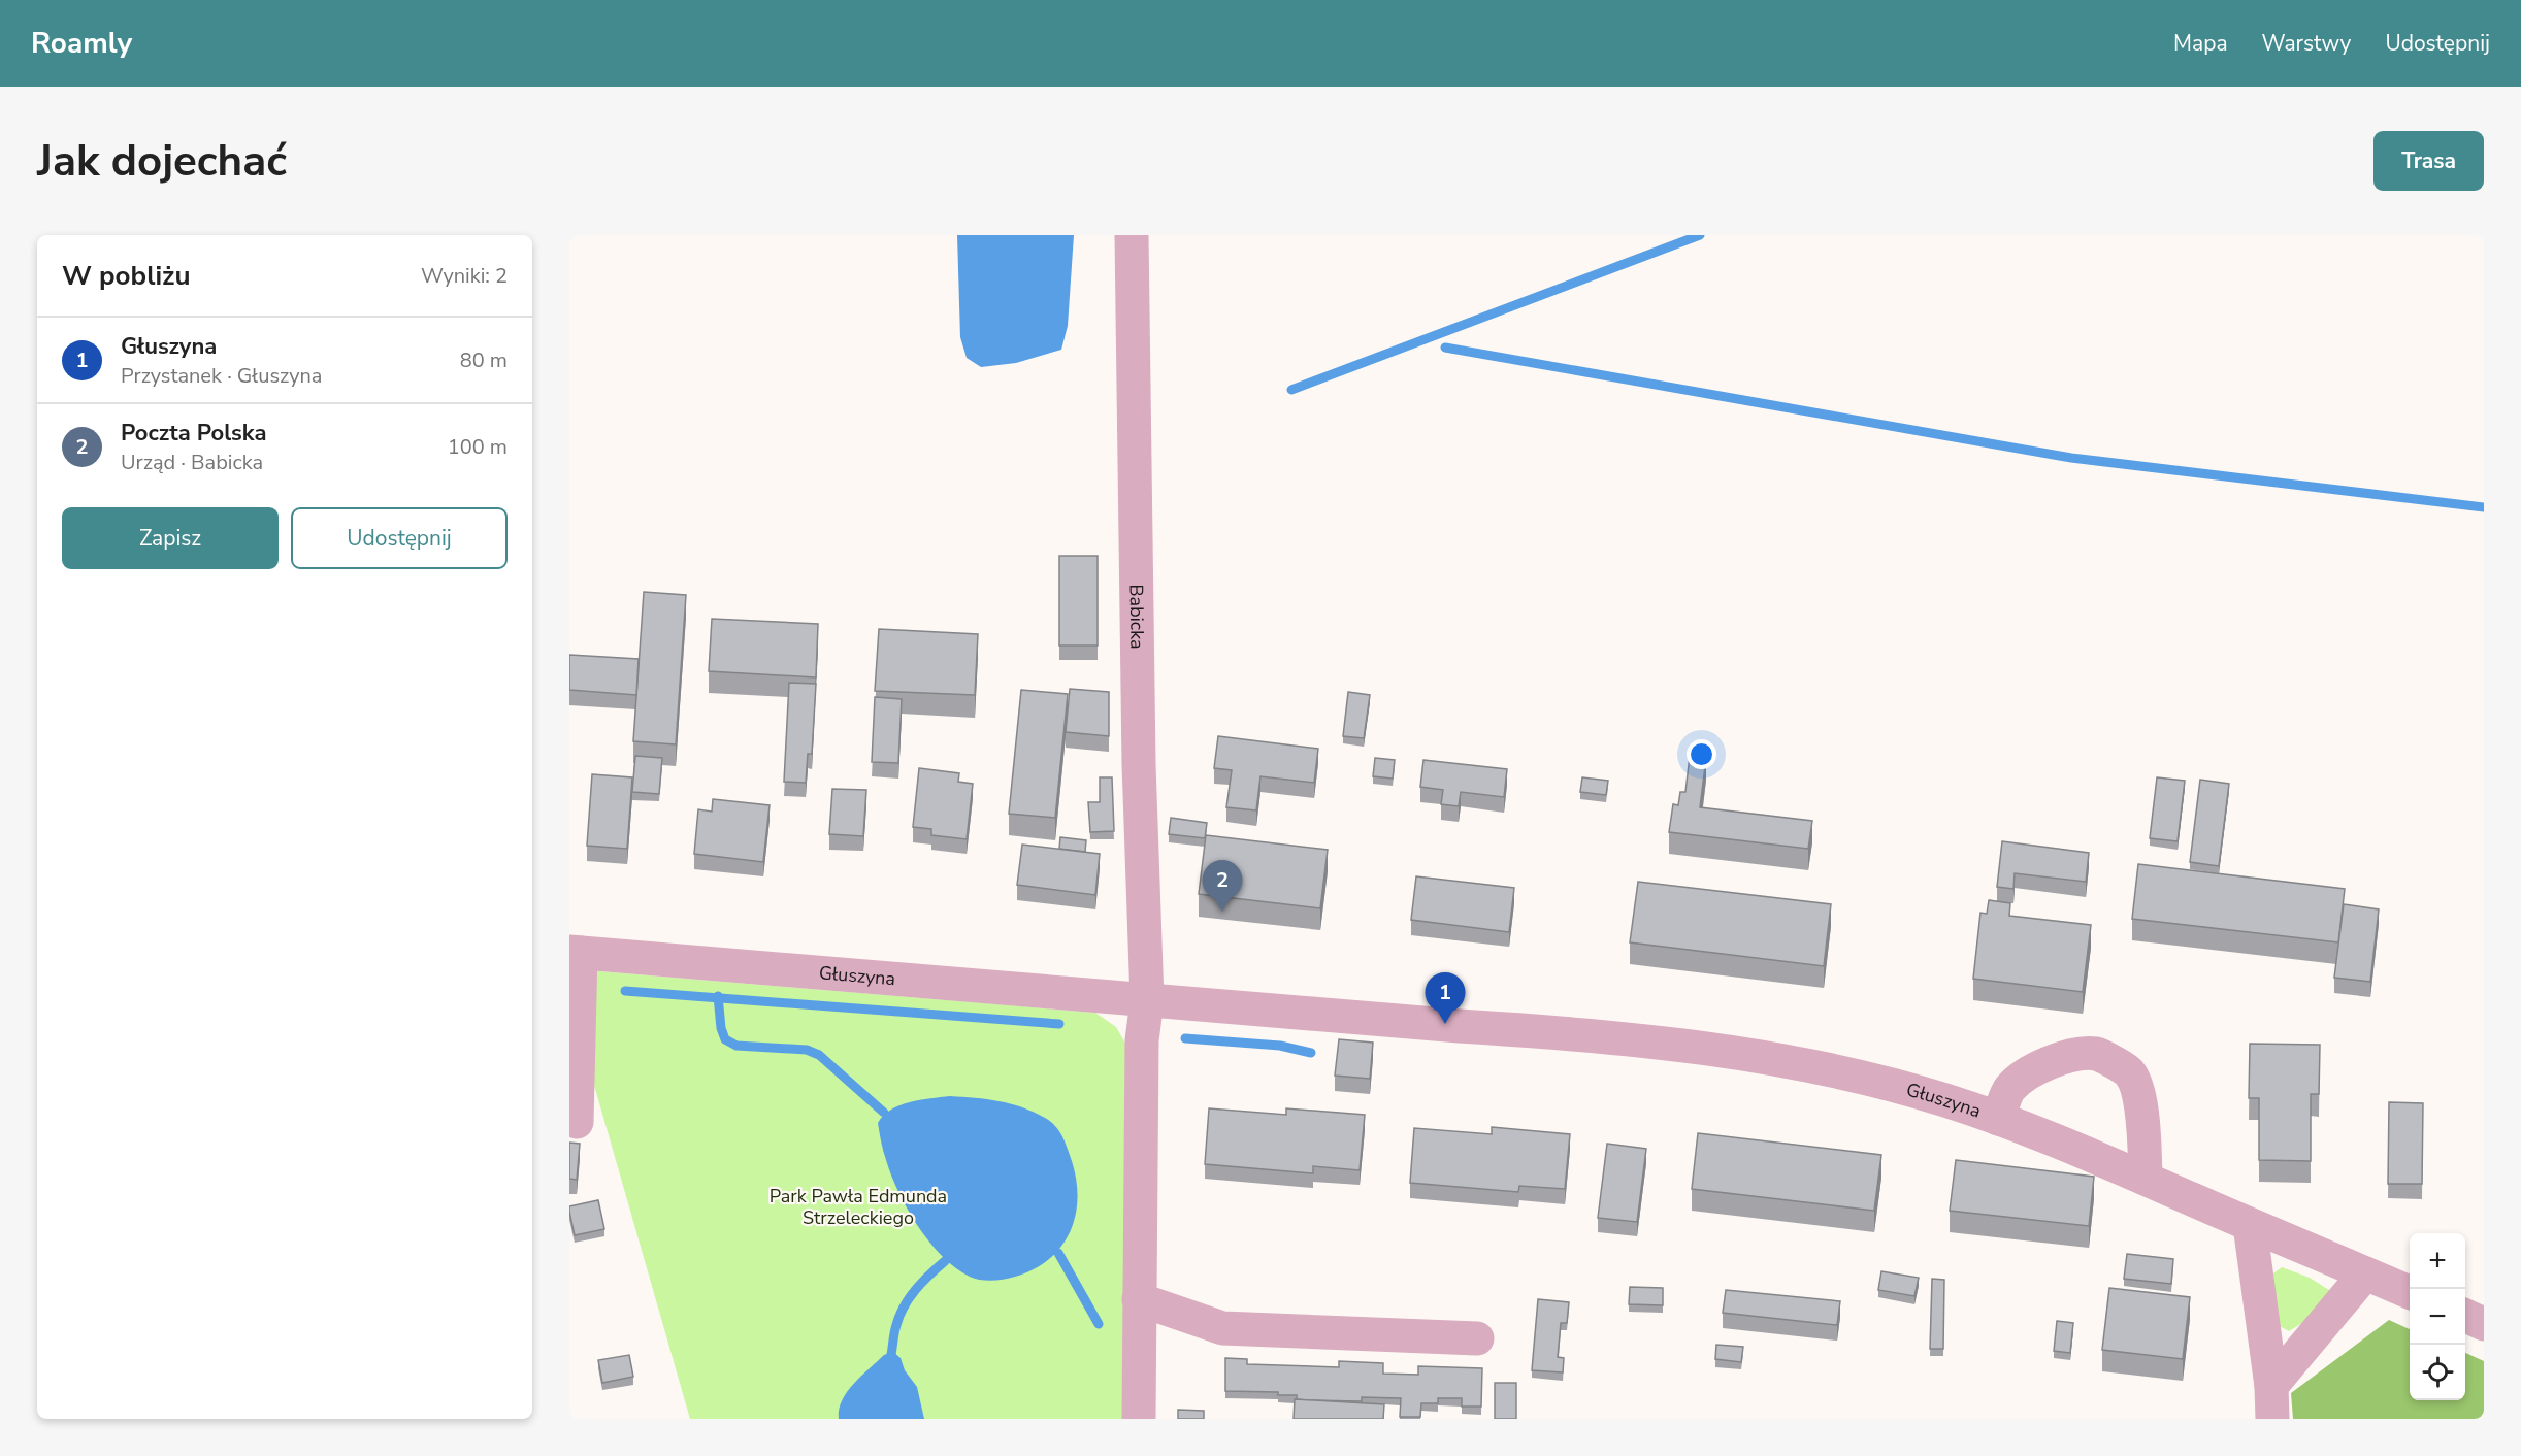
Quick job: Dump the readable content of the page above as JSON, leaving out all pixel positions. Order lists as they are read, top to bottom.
{
  "streets": {
    "street": ["Babicka", "Głuszyna"]
  },
  "crossings": [
    ["Babicka", "Głuszyna"]
  ],
  "parks": ["Park Pawła Edmunda Strzeleckiego"],
  "page": {
    "header": "Roamly",
    "nav": ["Mapa", "Warstwy", "Udostępnij"],
    "buttons": [
      "Trasa",
      ["Zapisz", "Udostępnij"]
    ],
    "title": "Jak dojechać",
    "heading": ["W pobliżu", "Wyniki: 2"],
    "list": [
      {
        "mark": "1",
        "name": "Głuszyna",
        "note": "Przystanek · Głuszyna",
        "value": "80 m"
      },
      {
        "mark": "2",
        "name": "Poczta Polska",
        "note": "Urząd · Babicka",
        "value": "100 m"
      }
    ],
    "pins": ["2", "1"],
    "map_buttons": ["+", "−"]
  }
}
